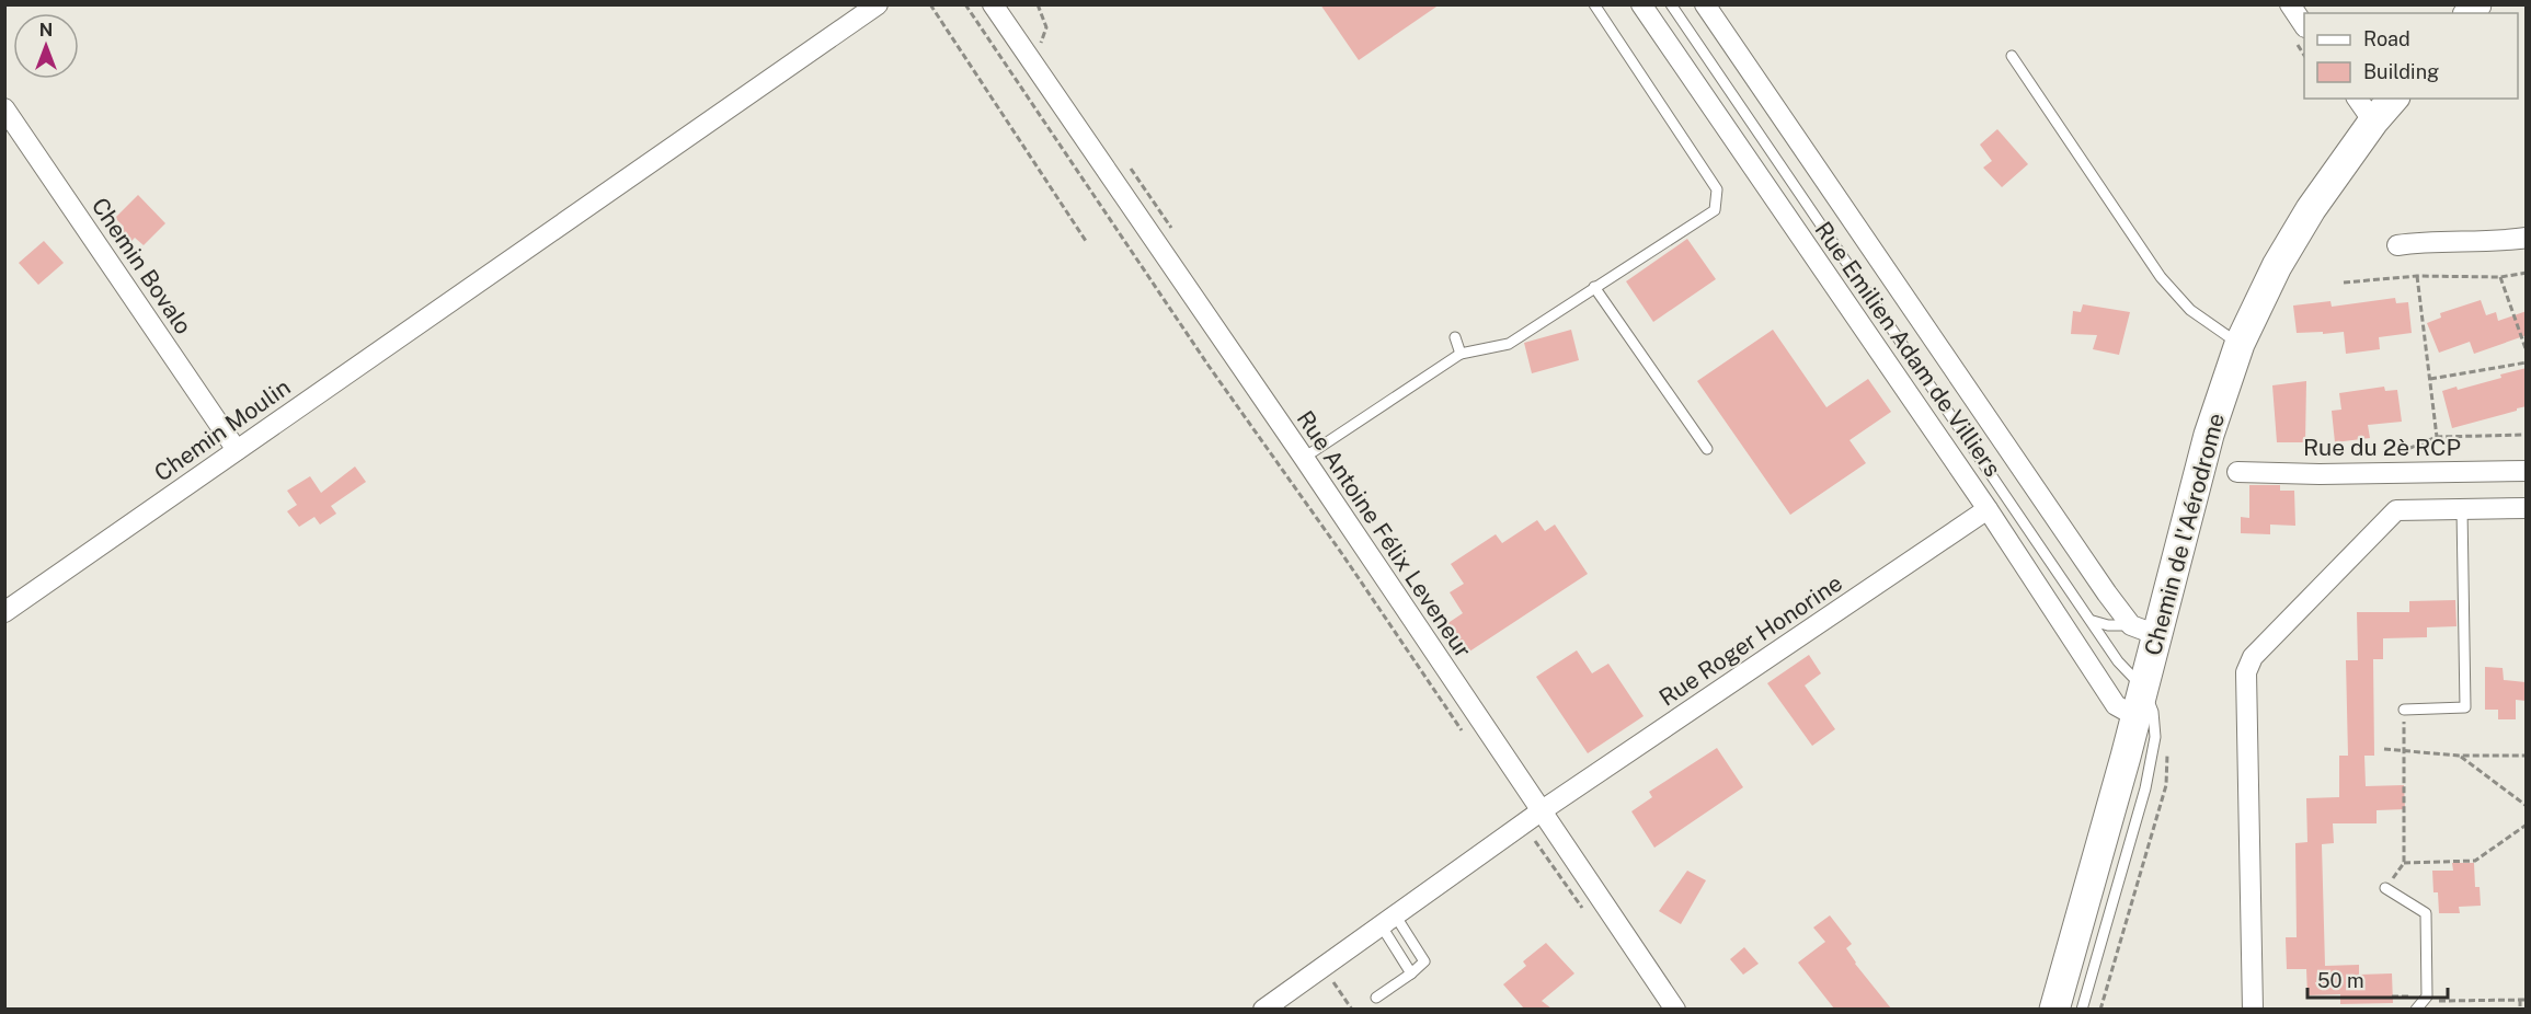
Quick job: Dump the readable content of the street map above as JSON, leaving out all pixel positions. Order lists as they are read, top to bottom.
{
  "streets": {
    "main road": ["Chemin de l'Aérodrome"],
    "street": [
      "Chemin Bovalo",
      "Rue Emilien Adam de Villiers",
      "Chemin Moulin",
      "Rue du 2è RCP",
      "Rue Antoine Félix Leveneur",
      "Rue Roger Honorine"
    ]
  },
  "crossings": [
    ["Chemin Bovalo", "Chemin Moulin"],
    ["Rue Emilien Adam de Villiers", "Chemin de l'Aérodrome"],
    ["Rue Emilien Adam de Villiers", "Rue Roger Honorine"],
    ["Rue Antoine Félix Leveneur", "Rue Roger Honorine"]
  ],
  "legend": ["Road", "Building"],
  "scale_bar": "50 m",
  "north": "top"
}
